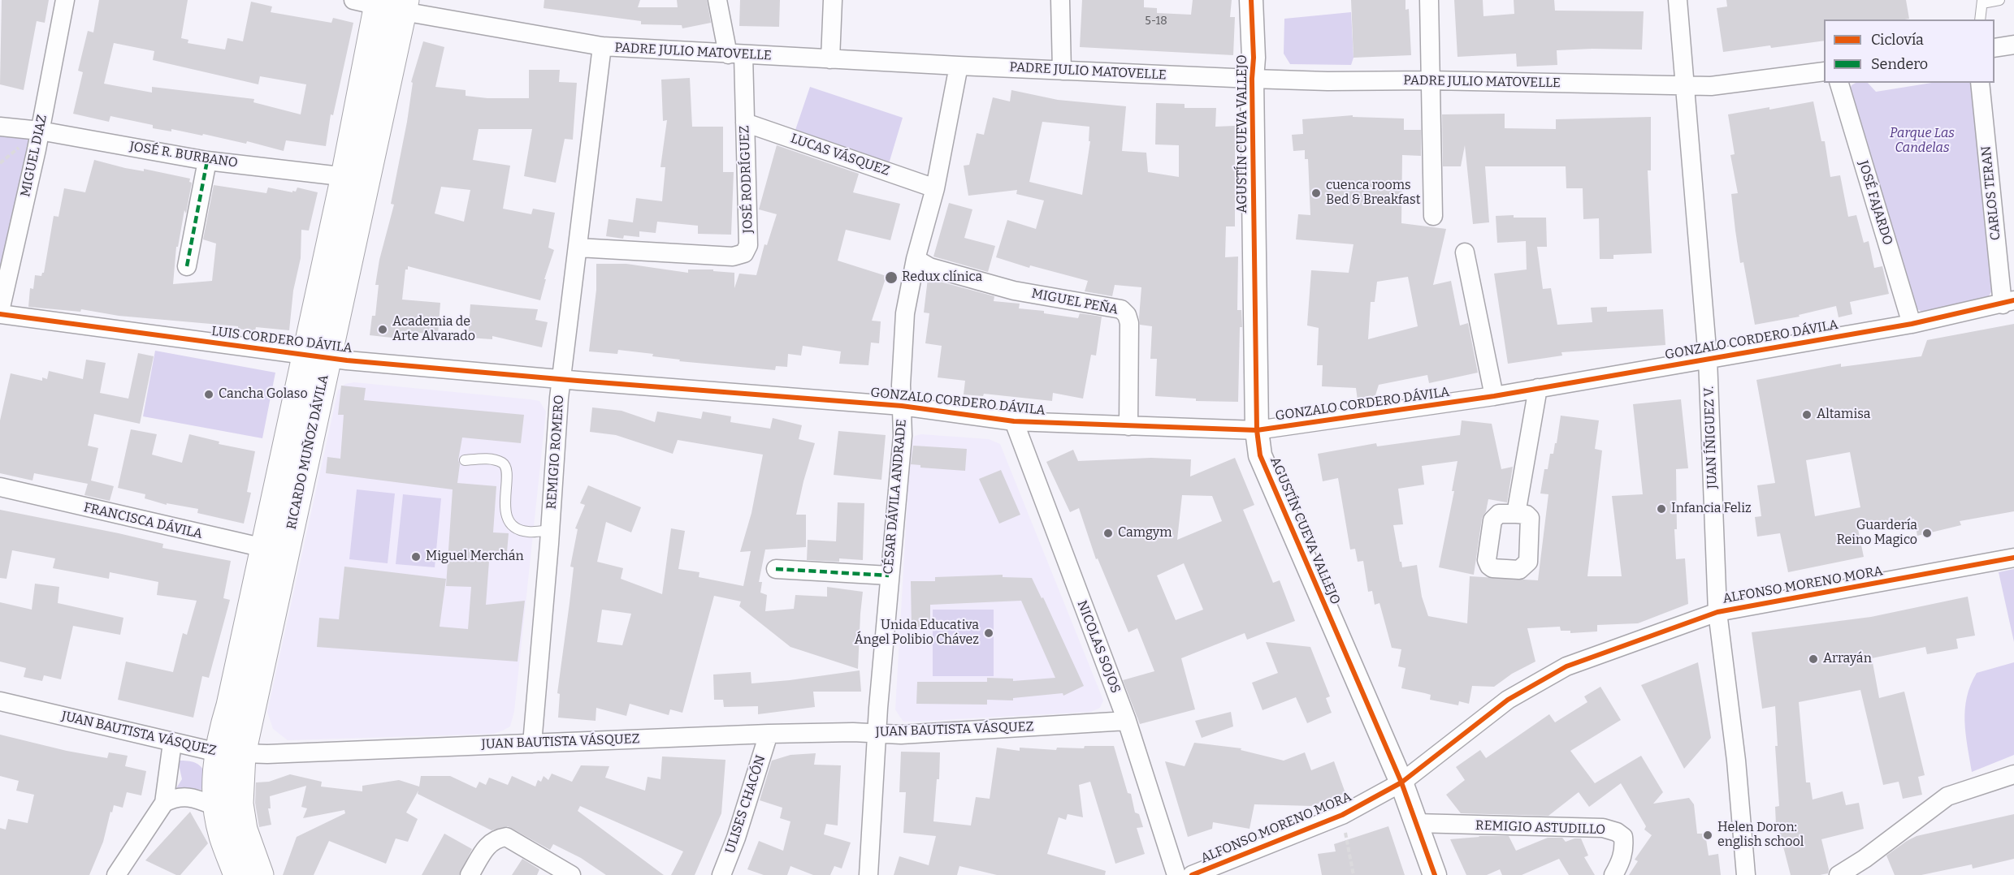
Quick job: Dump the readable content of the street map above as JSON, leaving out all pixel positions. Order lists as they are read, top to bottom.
{
  "streets": {
    "main road": ["RICARDO MUÑOZ DÁVILA"],
    "street": [
      "PADRE JULIO MATOVELLE",
      "AGUSTÍN CUEVA VALLEJO",
      "JOSÉ R. BURBANO",
      "LUCAS VÁSQUEZ",
      "MIGUEL DIAZ",
      "JOSÉ RODRÍGUEZ",
      "CARLOS TERAN",
      "JOSÉ FAJARDO",
      "MIGUEL PEÑA",
      "LUIS CORDERO DÁVILA",
      "GONZALO CORDERO DÁVILA",
      "JUAN ÍÑIGUEZ V.",
      "REMIGIO ROMERO",
      "CÉSAR DÁVILA ANDRADE",
      "FRANCISCA DÁVILA",
      "ALFONSO MORENO MORA",
      "NICOLAS SOJOS",
      "JUAN BAUTISTA VÁSQUEZ",
      "ULISES CHACÓN",
      "REMIGIO ASTUDILLO"
    ]
  },
  "crossings": [
    ["PADRE JULIO MATOVELLE", "AGUSTÍN CUEVA VALLEJO"],
    ["PADRE JULIO MATOVELLE", "JOSÉ RODRÍGUEZ"],
    ["PADRE JULIO MATOVELLE", "JUAN ÍÑIGUEZ V."],
    ["PADRE JULIO MATOVELLE", "RICARDO MUÑOZ DÁVILA"],
    ["PADRE JULIO MATOVELLE", "REMIGIO ROMERO"],
    ["PADRE JULIO MATOVELLE", "CÉSAR DÁVILA ANDRADE"],
    ["AGUSTÍN CUEVA VALLEJO", "GONZALO CORDERO DÁVILA"],
    ["AGUSTÍN CUEVA VALLEJO", "ALFONSO MORENO MORA"],
    ["AGUSTÍN CUEVA VALLEJO", "REMIGIO ASTUDILLO"],
    ["JOSÉ R. BURBANO", "MIGUEL DIAZ"],
    ["JOSÉ R. BURBANO", "RICARDO MUÑOZ DÁVILA"],
    ["LUCAS VÁSQUEZ", "JOSÉ RODRÍGUEZ"],
    ["LUCAS VÁSQUEZ", "CÉSAR DÁVILA ANDRADE"],
    ["JOSÉ RODRÍGUEZ", "REMIGIO ROMERO"],
    ["CARLOS TERAN", "GONZALO CORDERO DÁVILA"],
    ["JOSÉ FAJARDO", "GONZALO CORDERO DÁVILA"],
    ["MIGUEL PEÑA", "GONZALO CORDERO DÁVILA"],
    ["MIGUEL PEÑA", "CÉSAR DÁVILA ANDRADE"],
    ["LUIS CORDERO DÁVILA", "GONZALO CORDERO DÁVILA"],
    ["LUIS CORDERO DÁVILA", "RICARDO MUÑOZ DÁVILA"],
    ["LUIS CORDERO DÁVILA", "REMIGIO ROMERO"],
    ["GONZALO CORDERO DÁVILA", "JUAN ÍÑIGUEZ V."],
    ["GONZALO CORDERO DÁVILA", "REMIGIO ROMERO"],
    ["GONZALO CORDERO DÁVILA", "CÉSAR DÁVILA ANDRADE"],
    ["GONZALO CORDERO DÁVILA", "NICOLAS SOJOS"],
    ["JUAN ÍÑIGUEZ V.", "ALFONSO MORENO MORA"],
    ["RICARDO MUÑOZ DÁVILA", "FRANCISCA DÁVILA"],
    ["RICARDO MUÑOZ DÁVILA", "JUAN BAUTISTA VÁSQUEZ"],
    ["REMIGIO ROMERO", "JUAN BAUTISTA VÁSQUEZ"],
    ["CÉSAR DÁVILA ANDRADE", "JUAN BAUTISTA VÁSQUEZ"],
    ["NICOLAS SOJOS", "JUAN BAUTISTA VÁSQUEZ"],
    ["JUAN BAUTISTA VÁSQUEZ", "ULISES CHACÓN"]
  ],
  "parks": ["Parque Las Candelas"],
  "places": [
    "cuenca rooms Bed & Breakfast",
    "Redux clínica",
    "Academia de Arte Alvarado",
    "Cancha Golaso",
    "Altamisa",
    "Infancia Feliz",
    "Camgym",
    "Guardería Reino Magico",
    "Miguel Merchán",
    "Unida Educativa Ángel Polibio Chávez",
    "Arrayán",
    "Helen Doron: english school"
  ],
  "house_numbers": ["5-18"],
  "legend": ["Ciclovía", "Sendero"]
}
